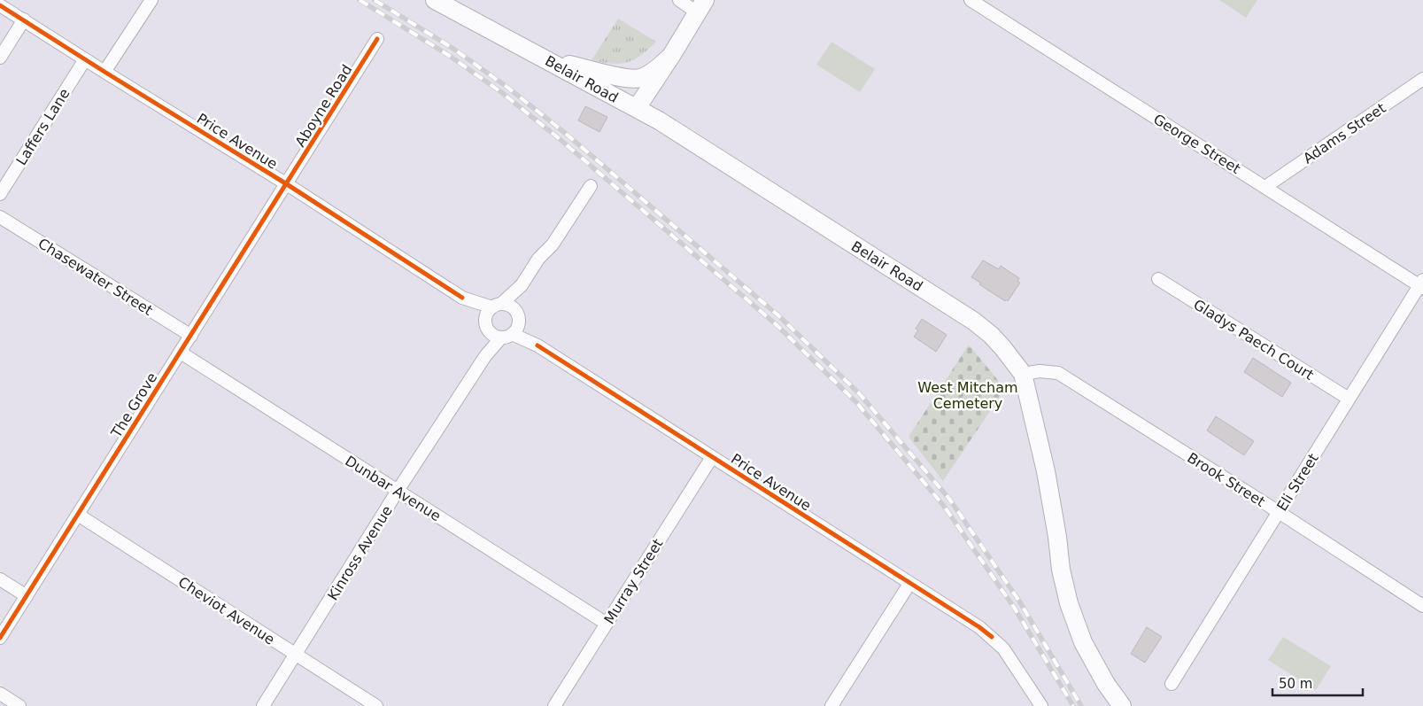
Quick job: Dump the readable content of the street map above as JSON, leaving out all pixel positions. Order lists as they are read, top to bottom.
{
  "streets": {
    "main road": ["Belair Road"],
    "street": [
      "Aboyne Road",
      "Laffers Lane",
      "Adams Street",
      "Price Avenue",
      "George Street",
      "Chasewater Street",
      "Gladys Paech Court",
      "The Grove",
      "Brook Street",
      "Eli Street",
      "Dunbar Avenue",
      "Kinross Avenue",
      "Murray Street",
      "Cheviot Avenue"
    ]
  },
  "crossings": [
    ["Belair Road", "Brook Street"],
    ["Aboyne Road", "Price Avenue"],
    ["Aboyne Road", "The Grove"],
    ["Laffers Lane", "Price Avenue"],
    ["Adams Street", "George Street"],
    ["Price Avenue", "The Grove"],
    ["Price Avenue", "Kinross Avenue"],
    ["Price Avenue", "Murray Street"],
    ["George Street", "Eli Street"],
    ["Chasewater Street", "The Grove"],
    ["Gladys Paech Court", "Eli Street"],
    ["The Grove", "Dunbar Avenue"],
    ["The Grove", "Cheviot Avenue"],
    ["Brook Street", "Eli Street"],
    ["Dunbar Avenue", "Kinross Avenue"],
    ["Dunbar Avenue", "Murray Street"],
    ["Kinross Avenue", "Cheviot Avenue"]
  ],
  "parks": ["West Mitcham Cemetery"],
  "scale_bar": "50 m"
}
